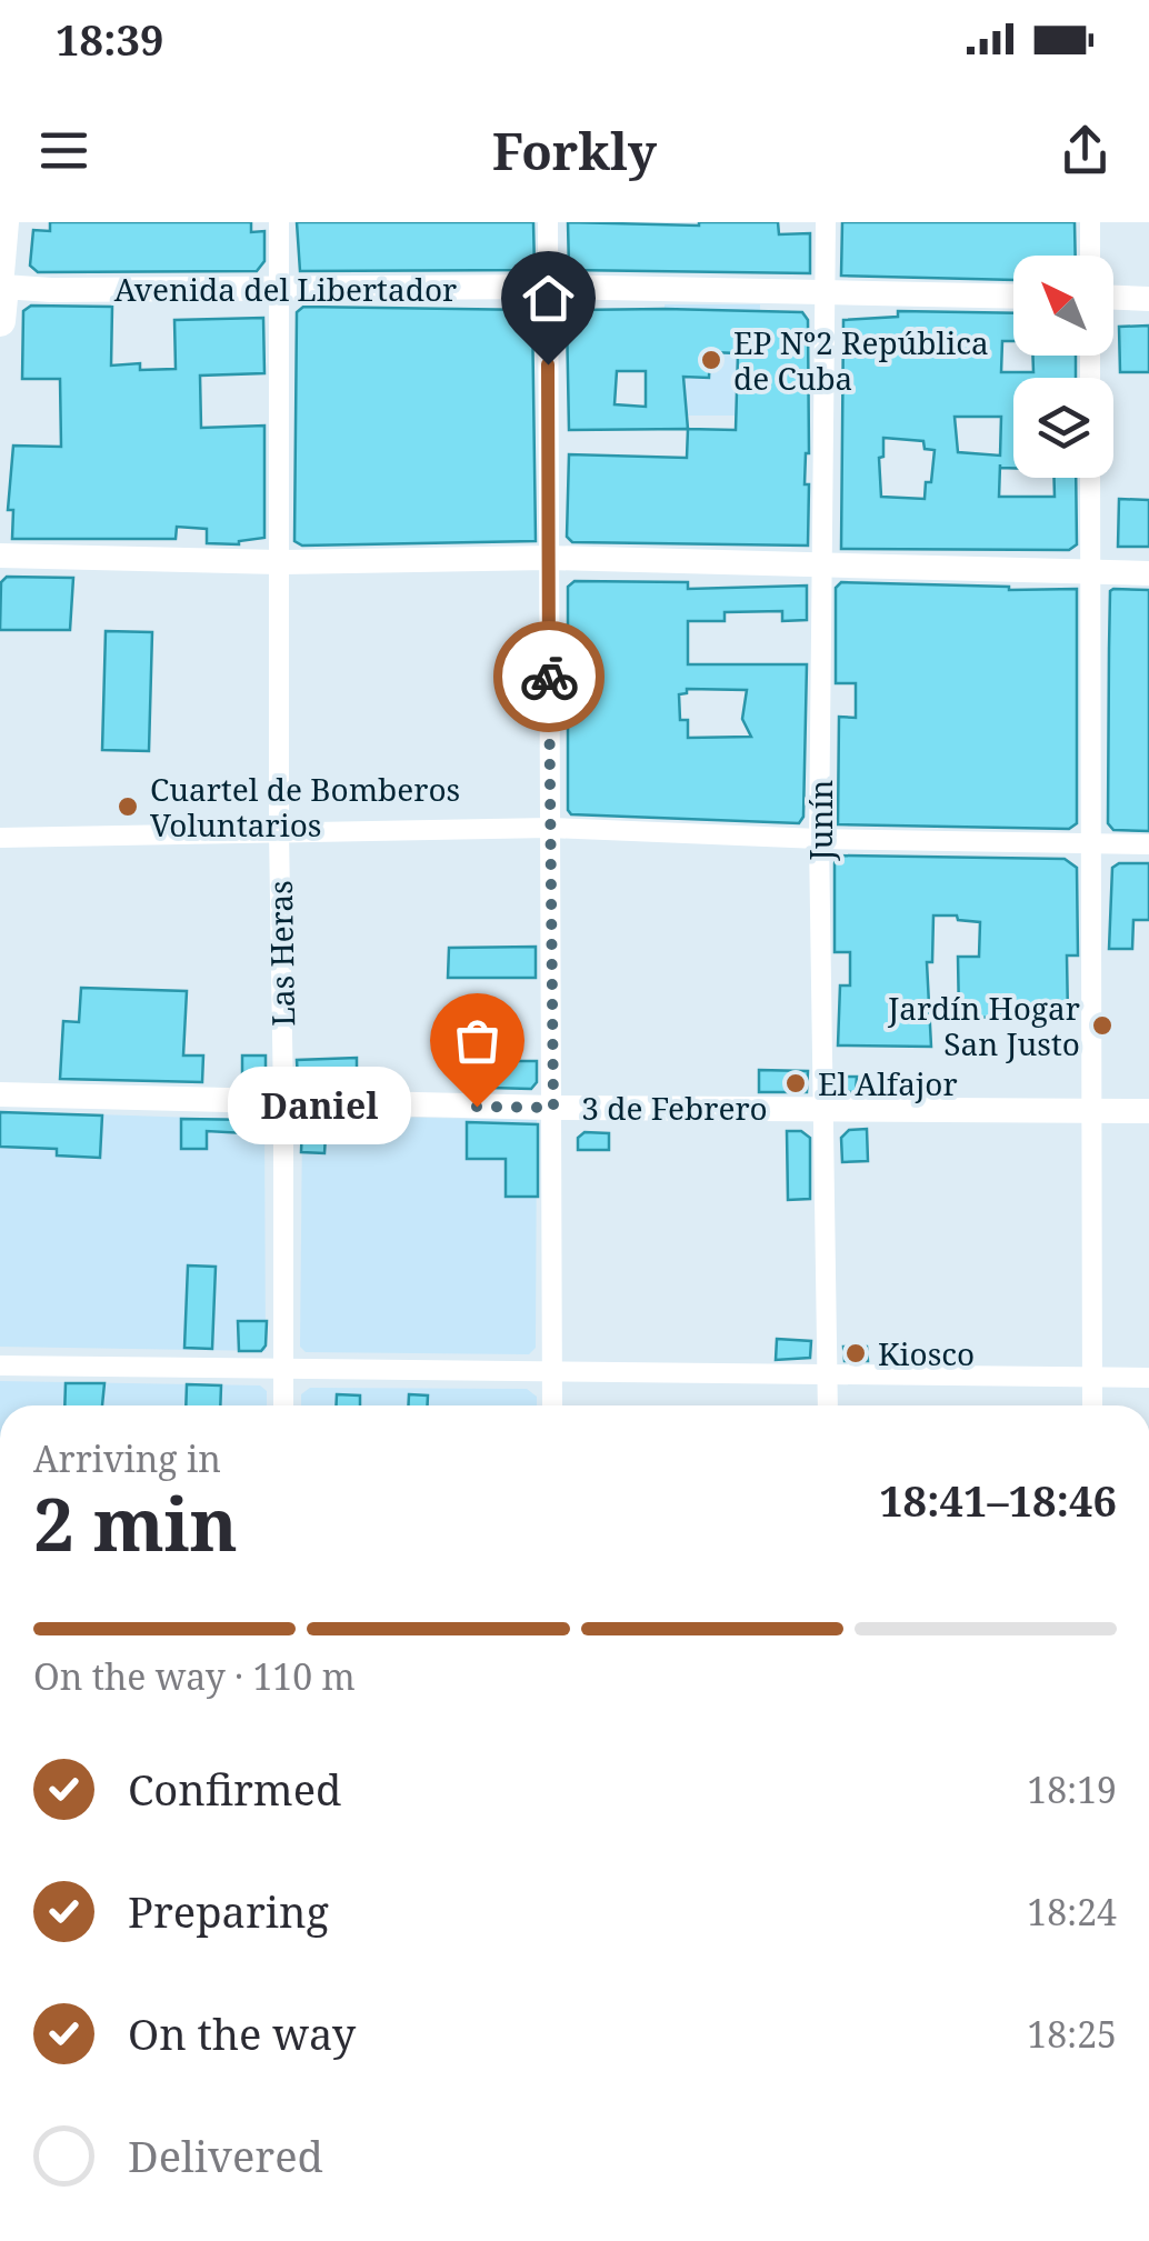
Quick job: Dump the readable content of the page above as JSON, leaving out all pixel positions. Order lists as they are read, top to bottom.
{
  "streets": {
    "main road": ["Avenida del Libertador", "3 de Febrero"],
    "street": ["Junín", "Las Heras"]
  },
  "crossings": [
    ["Avenida del Libertador", "Junín"],
    ["Avenida del Libertador", "Las Heras"],
    ["Junín", "3 de Febrero"],
    ["Las Heras", "3 de Febrero"]
  ],
  "places": [
    "EP Nº2 República de Cuba",
    "Cuartel de Bomberos Voluntarios",
    "Jardín Hogar San Justo",
    "El Alfajor",
    "Daniel",
    "Kiosco"
  ],
  "north": "top left",
  "page": {
    "status": "18:39",
    "header": "Forkly",
    "bubble": "Daniel",
    "heading": ["2 min", "Arriving in", "18:41–18:46"],
    "bar": "On the way · 110 m",
    "list": [
      ["Confirmed", "18:19"],
      ["Preparing", "18:24"],
      ["On the way", "18:25"],
      "Delivered"
    ]
  }
}
